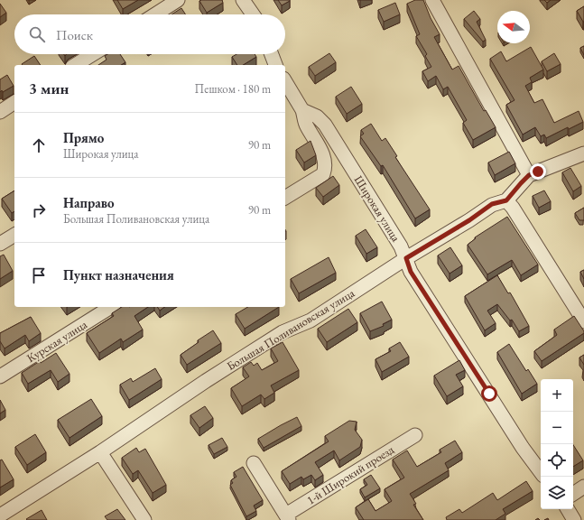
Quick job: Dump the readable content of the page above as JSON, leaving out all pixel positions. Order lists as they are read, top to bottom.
{
  "streets": {
    "street": [
      "Широкая улица",
      "Большая Поливановская улица",
      "Курская улица",
      "1-й Широкий проезд"
    ]
  },
  "crossings": [
    ["Широкая улица", "Большая Поливановская улица"]
  ],
  "north": "left",
  "page": {
    "search": "Поиск",
    "heading": ["3 мин", "Пешком · 180 m"],
    "list": [
      ["Прямо", "Широкая улица", "90 m"],
      ["Направо", "Большая Поливановская улица", "90 m"],
      "Пункт назначения"
    ],
    "map_buttons": ["+", "−"]
  }
}
